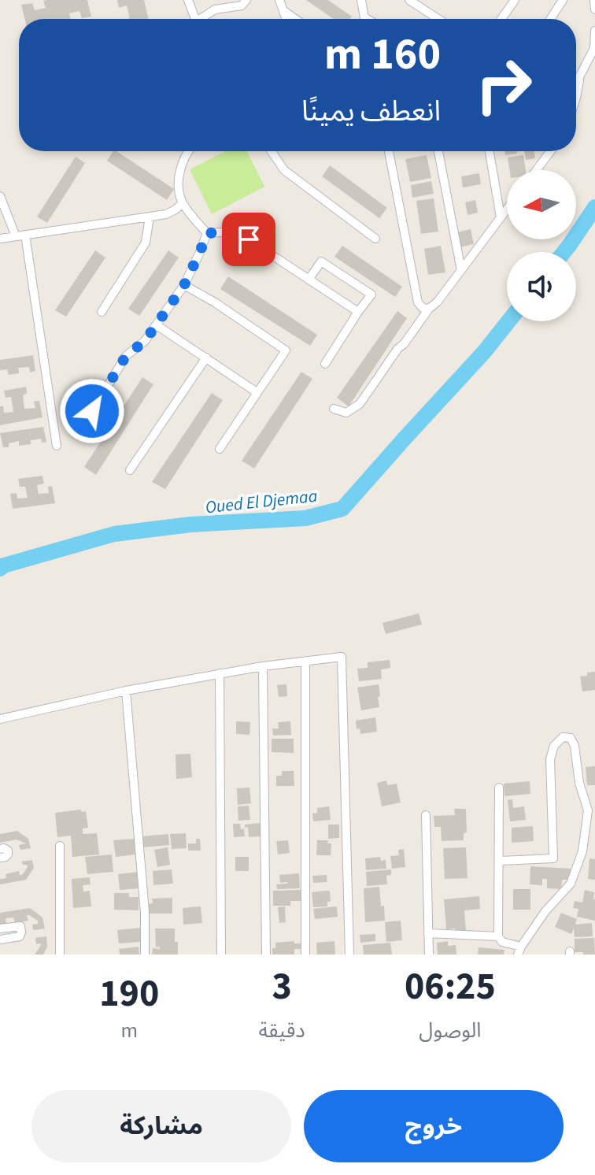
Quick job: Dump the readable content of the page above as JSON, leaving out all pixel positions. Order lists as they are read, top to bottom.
{
  "water": ["Oued El Djemaa"],
  "north": "left",
  "page": {
    "turn": ["160 m", "انعطف يمينًا"],
    "eta": [
      "06:25",
      "الوصول",
      "3",
      "دقيقة",
      "190",
      "m"
    ],
    "buttons": ["خروج", "مشاركة"]
  }
}
